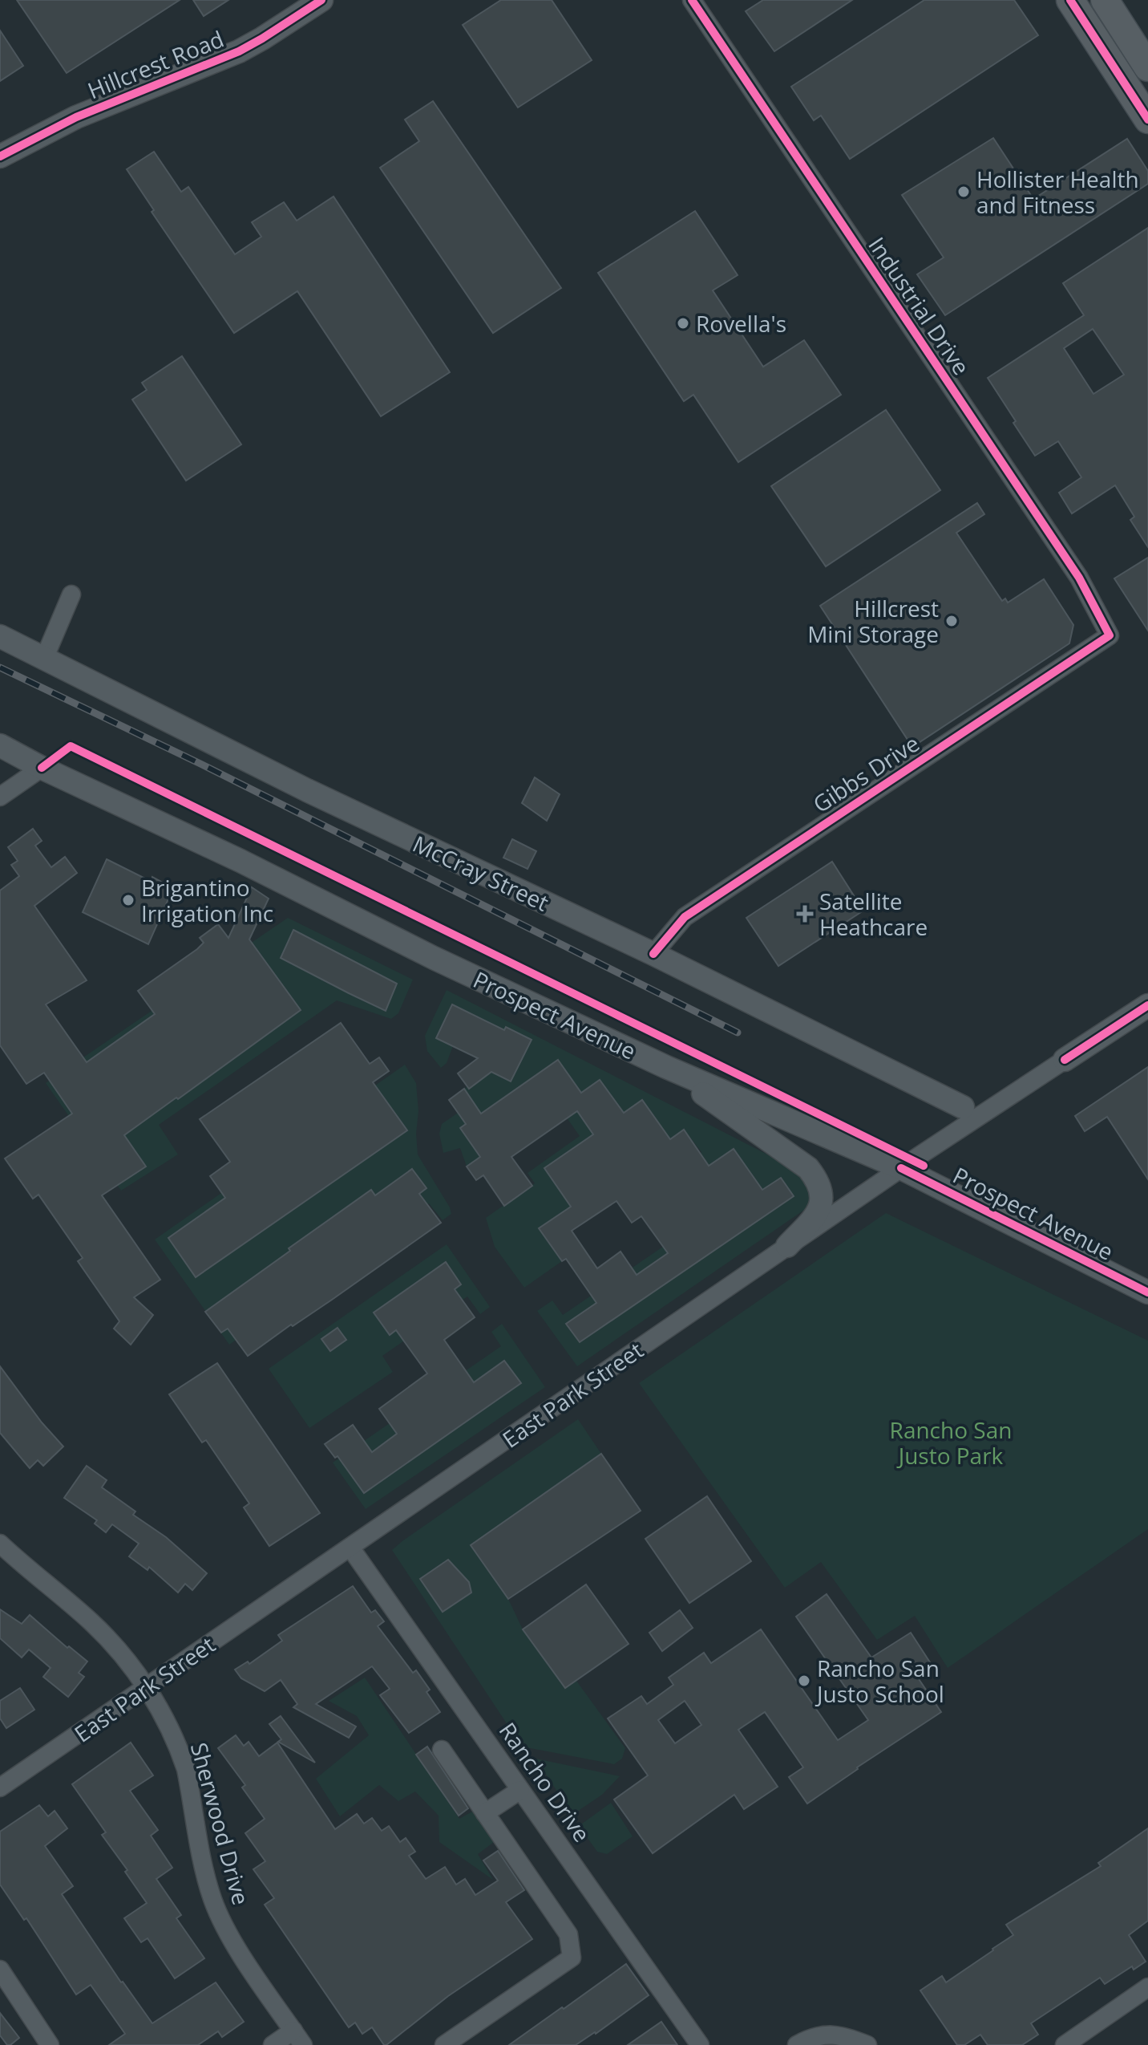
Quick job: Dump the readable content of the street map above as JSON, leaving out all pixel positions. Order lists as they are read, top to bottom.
{
  "streets": {
    "street": [
      "Hillcrest Road",
      "Industrial Drive",
      "Gibbs Drive",
      "McCray Street",
      "Prospect Avenue",
      "East Park Street",
      "Rancho Drive",
      "Sherwood Drive"
    ]
  },
  "crossings": [
    ["Industrial Drive", "Gibbs Drive"],
    ["Gibbs Drive", "McCray Street"],
    ["Prospect Avenue", "East Park Street"],
    ["East Park Street", "Rancho Drive"],
    ["East Park Street", "Sherwood Drive"]
  ],
  "parks": ["Rancho San Justo Park"],
  "places": {
    "other": [
      "Hollister Health and Fitness",
      "Rovella's",
      "Hillcrest Mini Storage",
      "Brigantino Irrigation Inc",
      "Rancho San Justo School"
    ],
    "health": ["Satellite Heathcare"]
  }
}
